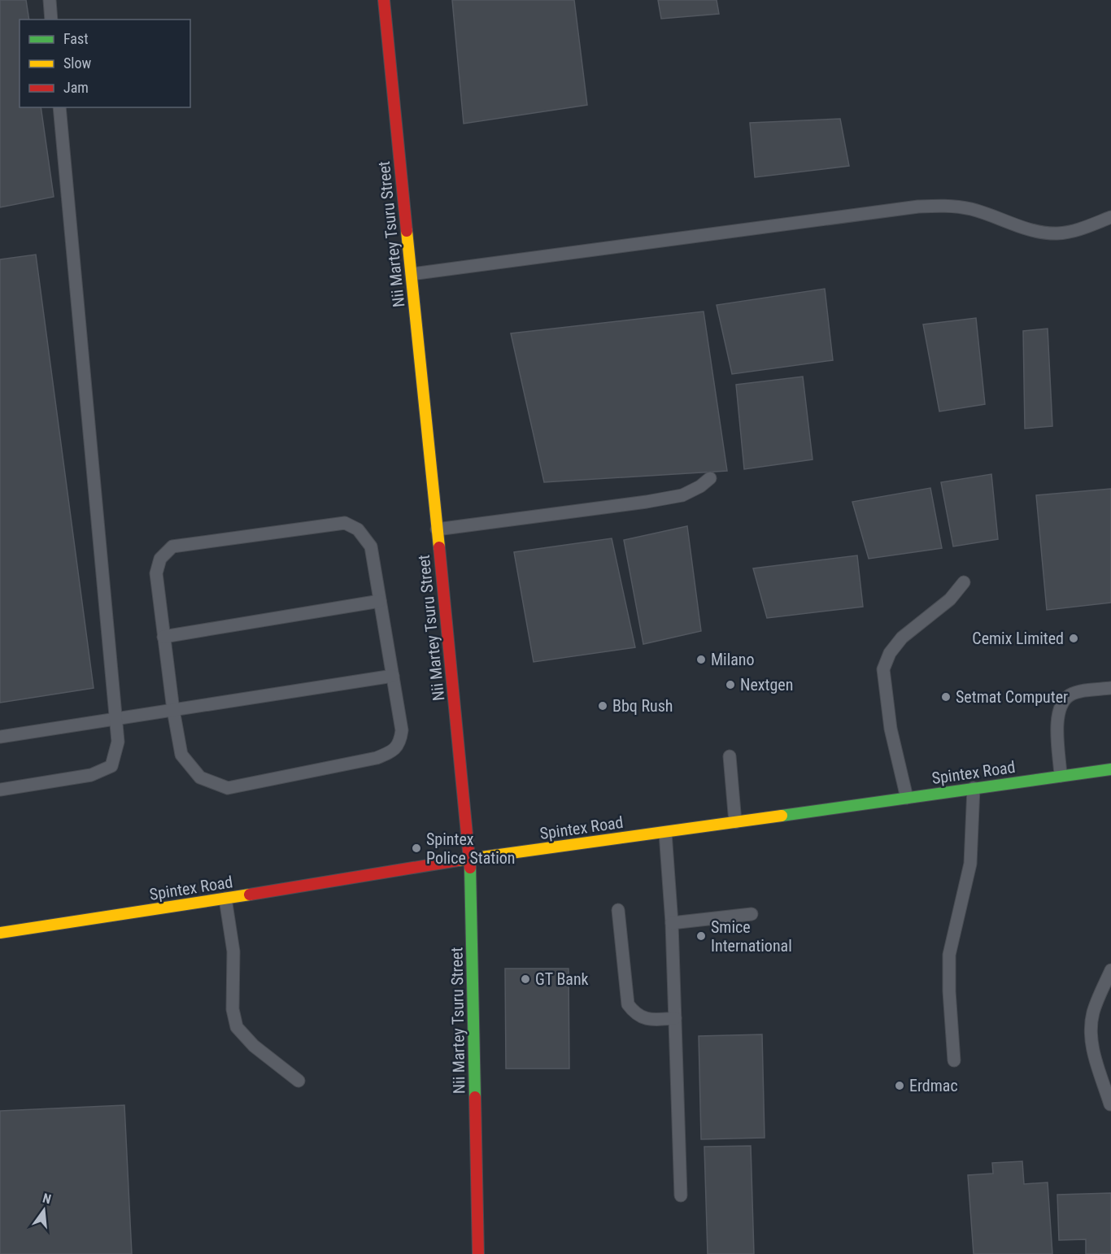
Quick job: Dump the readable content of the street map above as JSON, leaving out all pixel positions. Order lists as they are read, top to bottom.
{
  "streets": {
    "street": ["Nii Martey Tsuru Street", "Spintex Road"]
  },
  "crossings": [
    ["Nii Martey Tsuru Street", "Spintex Road"]
  ],
  "places": [
    "Cemix Limited",
    "Milano",
    "Nextgen",
    "Setmat Computer",
    "Bbq Rush",
    "Spintex Police Station",
    "Smice International",
    "GT Bank",
    "Erdmac"
  ],
  "legend": ["Fast", "Slow", "Jam"],
  "north": "top"
}
